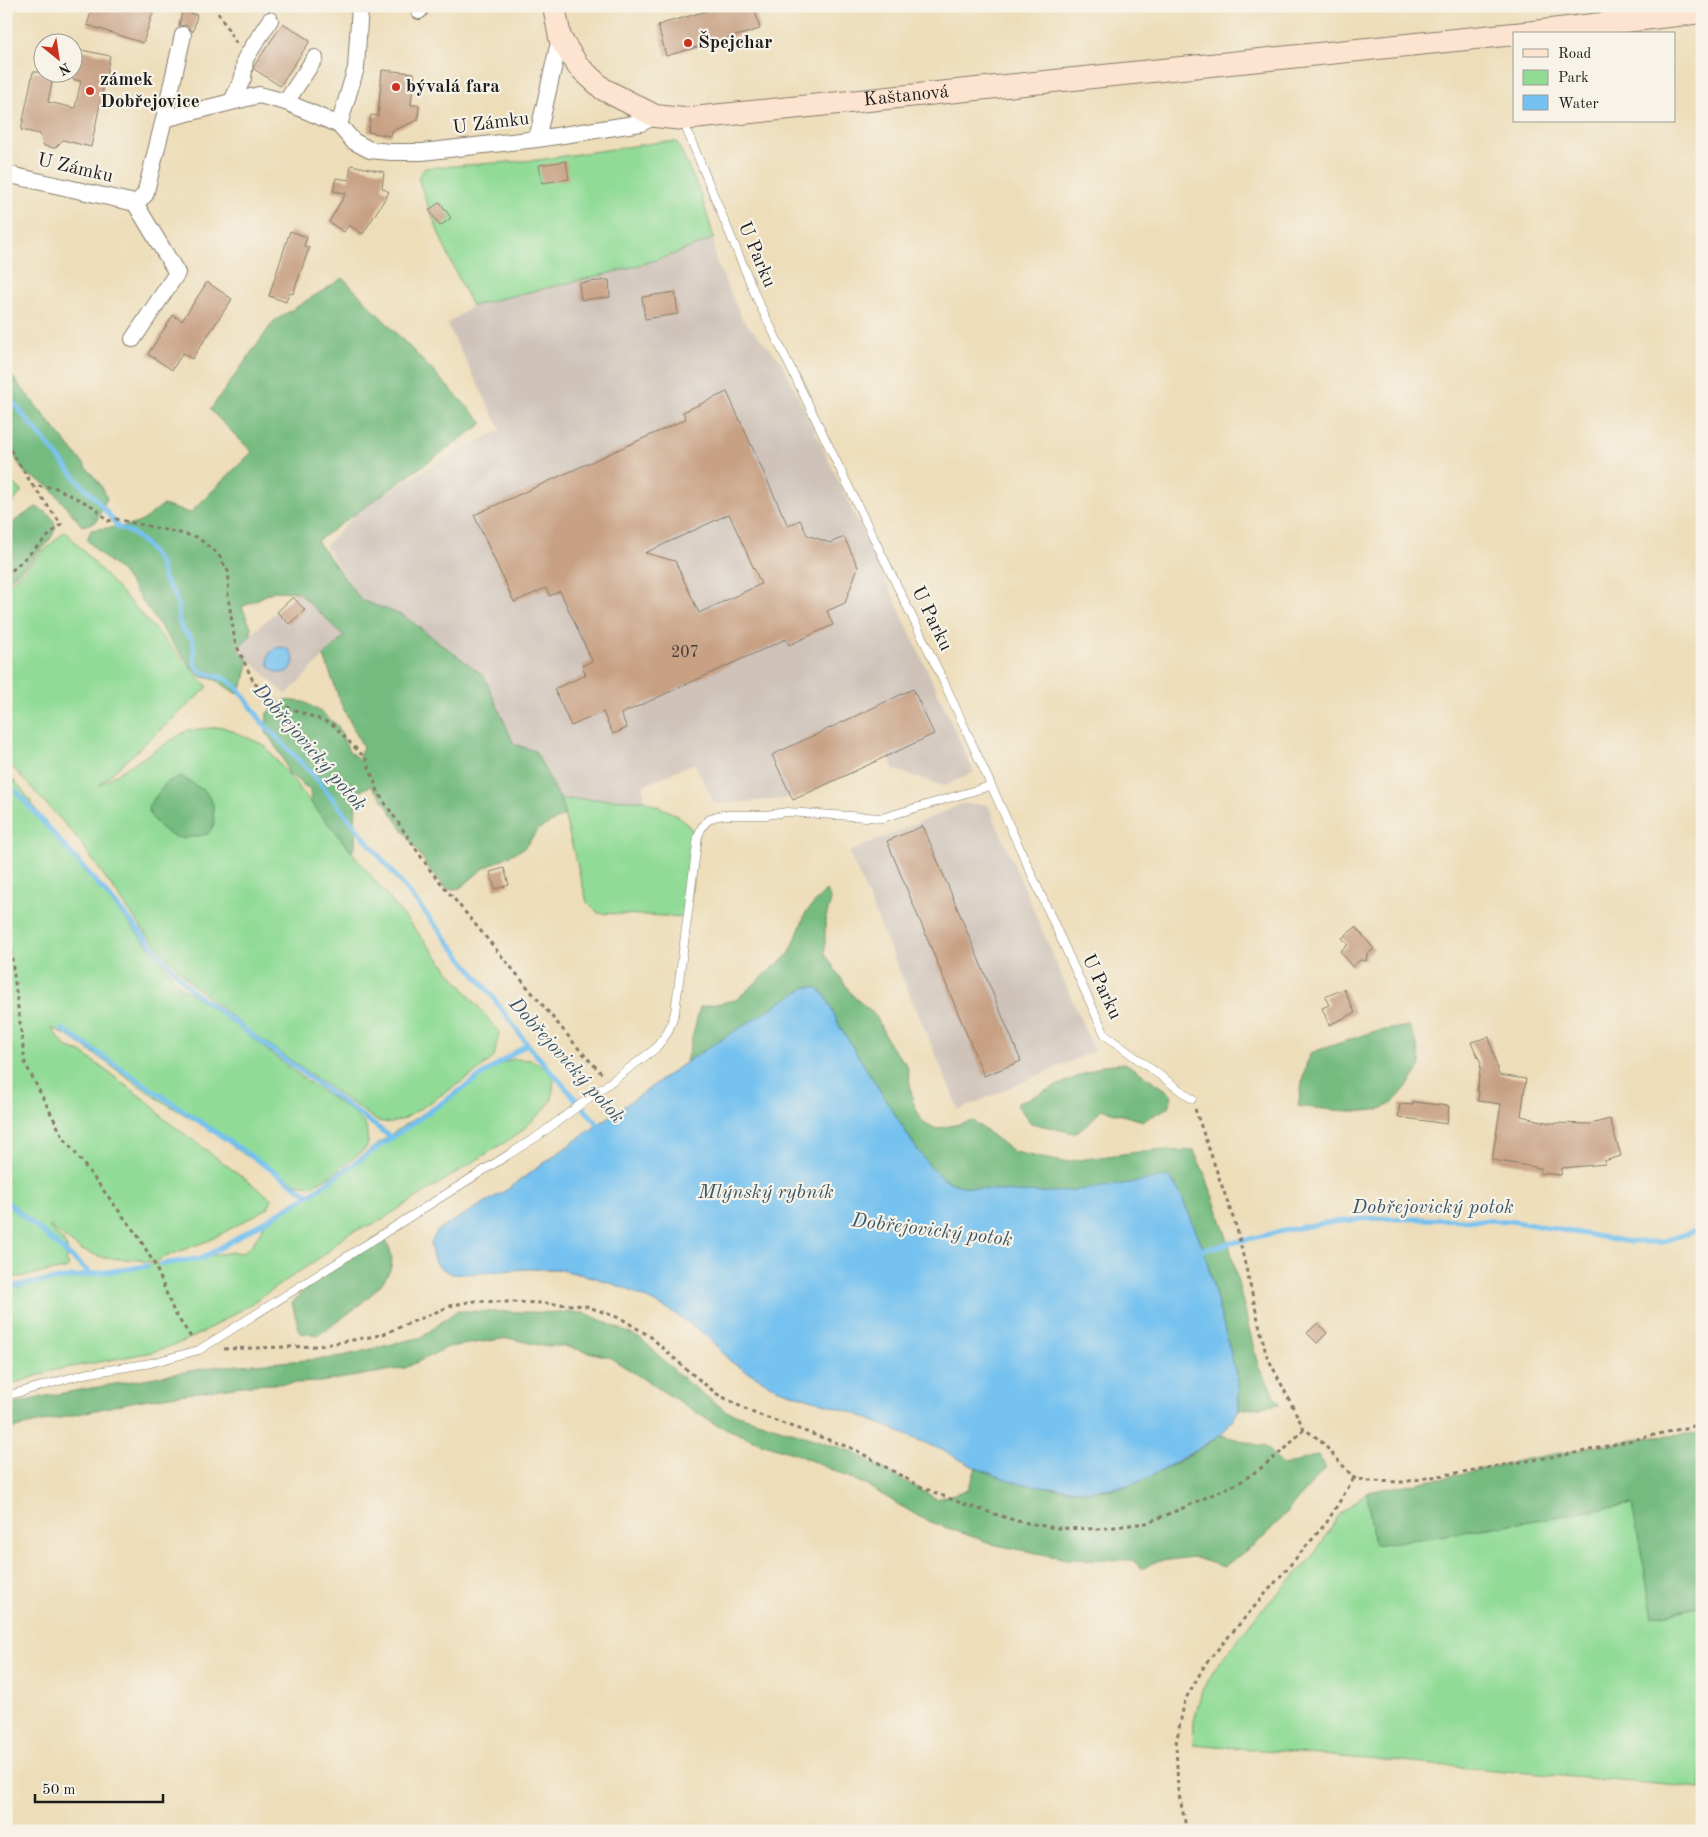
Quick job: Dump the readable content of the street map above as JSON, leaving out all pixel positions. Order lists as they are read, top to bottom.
{
  "streets": {
    "street": ["Kaštanová", "U Zámku"],
    "lane": ["U Parku"]
  },
  "crossings": [
    ["Kaštanová", "U Zámku"],
    ["Kaštanová", "U Parku"]
  ],
  "water": ["Dobřejovický potok", "Mlýnský rybník"],
  "places": ["Špejchar", "bývalá fara", "zámek Dobřejovice"],
  "house_numbers": ["207"],
  "legend": ["Road", "Park", "Water"],
  "scale_bar": "50 m",
  "north": "bottom right"
}
